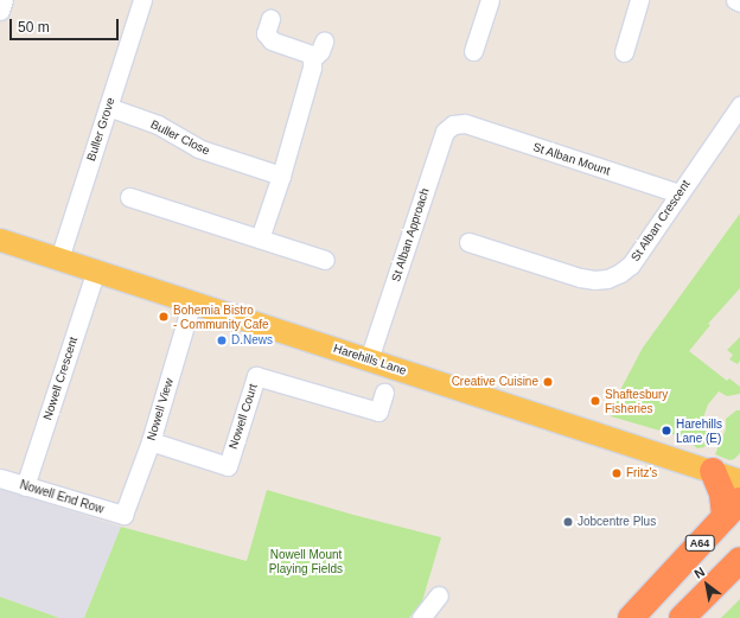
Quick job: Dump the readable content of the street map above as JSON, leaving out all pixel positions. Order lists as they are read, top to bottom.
{
  "streets": {
    "highway": ["A64"],
    "main road": ["Harehills Lane"],
    "street": [
      "Buller Grove",
      "Buller Close",
      "St Alban Mount",
      "St Alban Crescent",
      "St Alban Approach",
      "Nowell Crescent",
      "Nowell View",
      "Nowell Court",
      "Nowell End Row"
    ]
  },
  "crossings": [
    ["Buller Grove", "Buller Close"],
    ["Buller Grove", "Harehills Lane"],
    ["St Alban Mount", "St Alban Crescent"],
    ["St Alban Mount", "St Alban Approach"],
    ["St Alban Approach", "Harehills Lane"],
    ["Harehills Lane", "Nowell Crescent"],
    ["Harehills Lane", "Nowell View"],
    ["Nowell Crescent", "Nowell End Row"],
    ["Nowell View", "Nowell Court"],
    ["Nowell View", "Nowell End Row"]
  ],
  "parks": ["Nowell Mount Playing Fields"],
  "places": [
    "Bohemia Bistro - Community Cafe",
    "D.News",
    "Creative Cuisine",
    "Shaftesbury Fisheries",
    "Harehills Lane (E)",
    "Fritz's",
    "Jobcentre Plus"
  ],
  "scale_bar": "50 m",
  "north": "top left"
}
